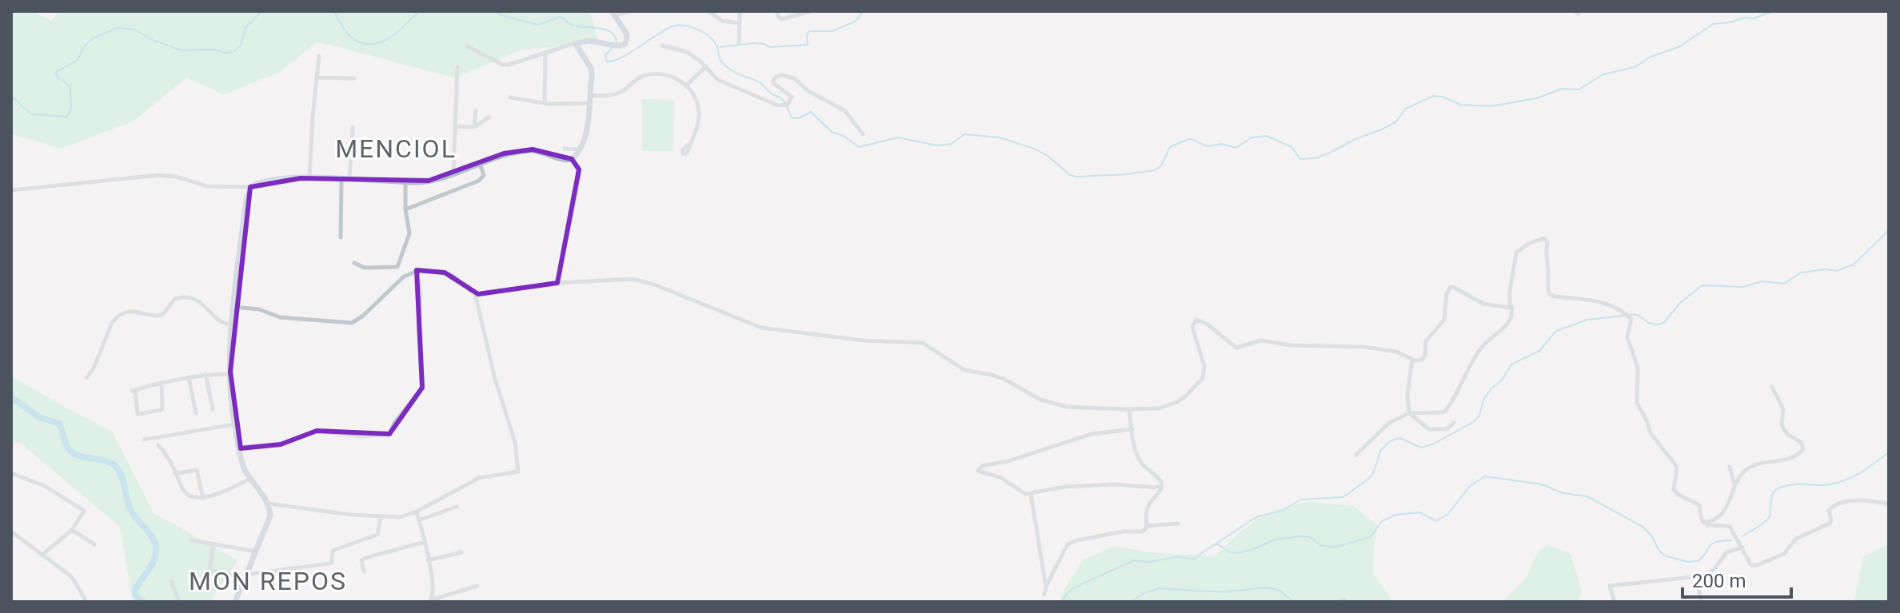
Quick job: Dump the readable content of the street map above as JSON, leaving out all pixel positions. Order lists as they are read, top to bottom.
{
  "districts": ["MENCIOL", "MON REPOS"],
  "scale_bar": "200 m"
}
